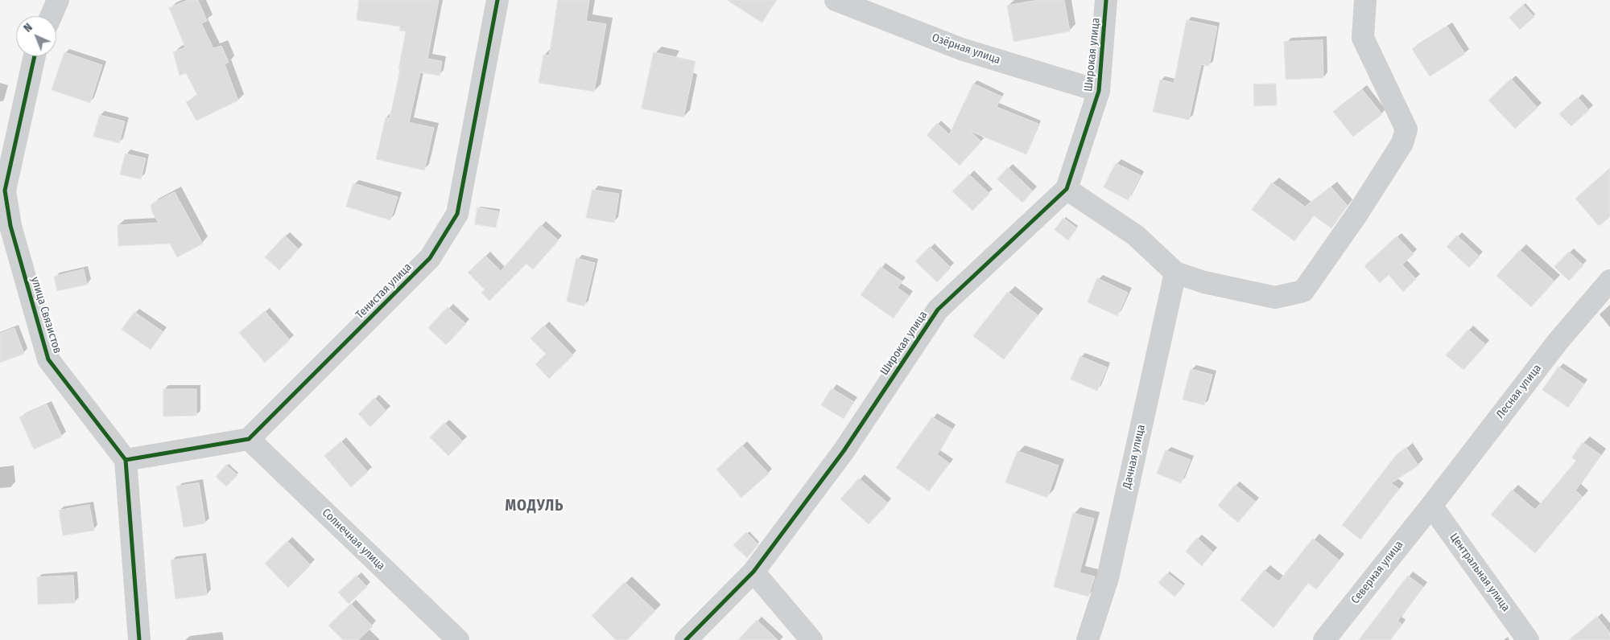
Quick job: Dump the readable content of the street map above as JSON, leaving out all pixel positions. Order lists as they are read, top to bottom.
{
  "streets": {
    "street": [
      "Озёрная улица",
      "Широкая улица",
      "Тенистая улица",
      "улица Связистов",
      "Лесная улица",
      "Дачная улица",
      "Солнечная улица",
      "Северная улица",
      "Центральная улица"
    ]
  },
  "crossings": [
    ["Озёрная улица", "Широкая улица"],
    ["Тенистая улица", "Солнечная улица"],
    ["Лесная улица", "Северная улица"],
    ["Лесная улица", "Центральная улица"],
    ["Северная улица", "Центральная улица"]
  ],
  "districts": ["МОДУЛЬ"],
  "north": "top left"
}
